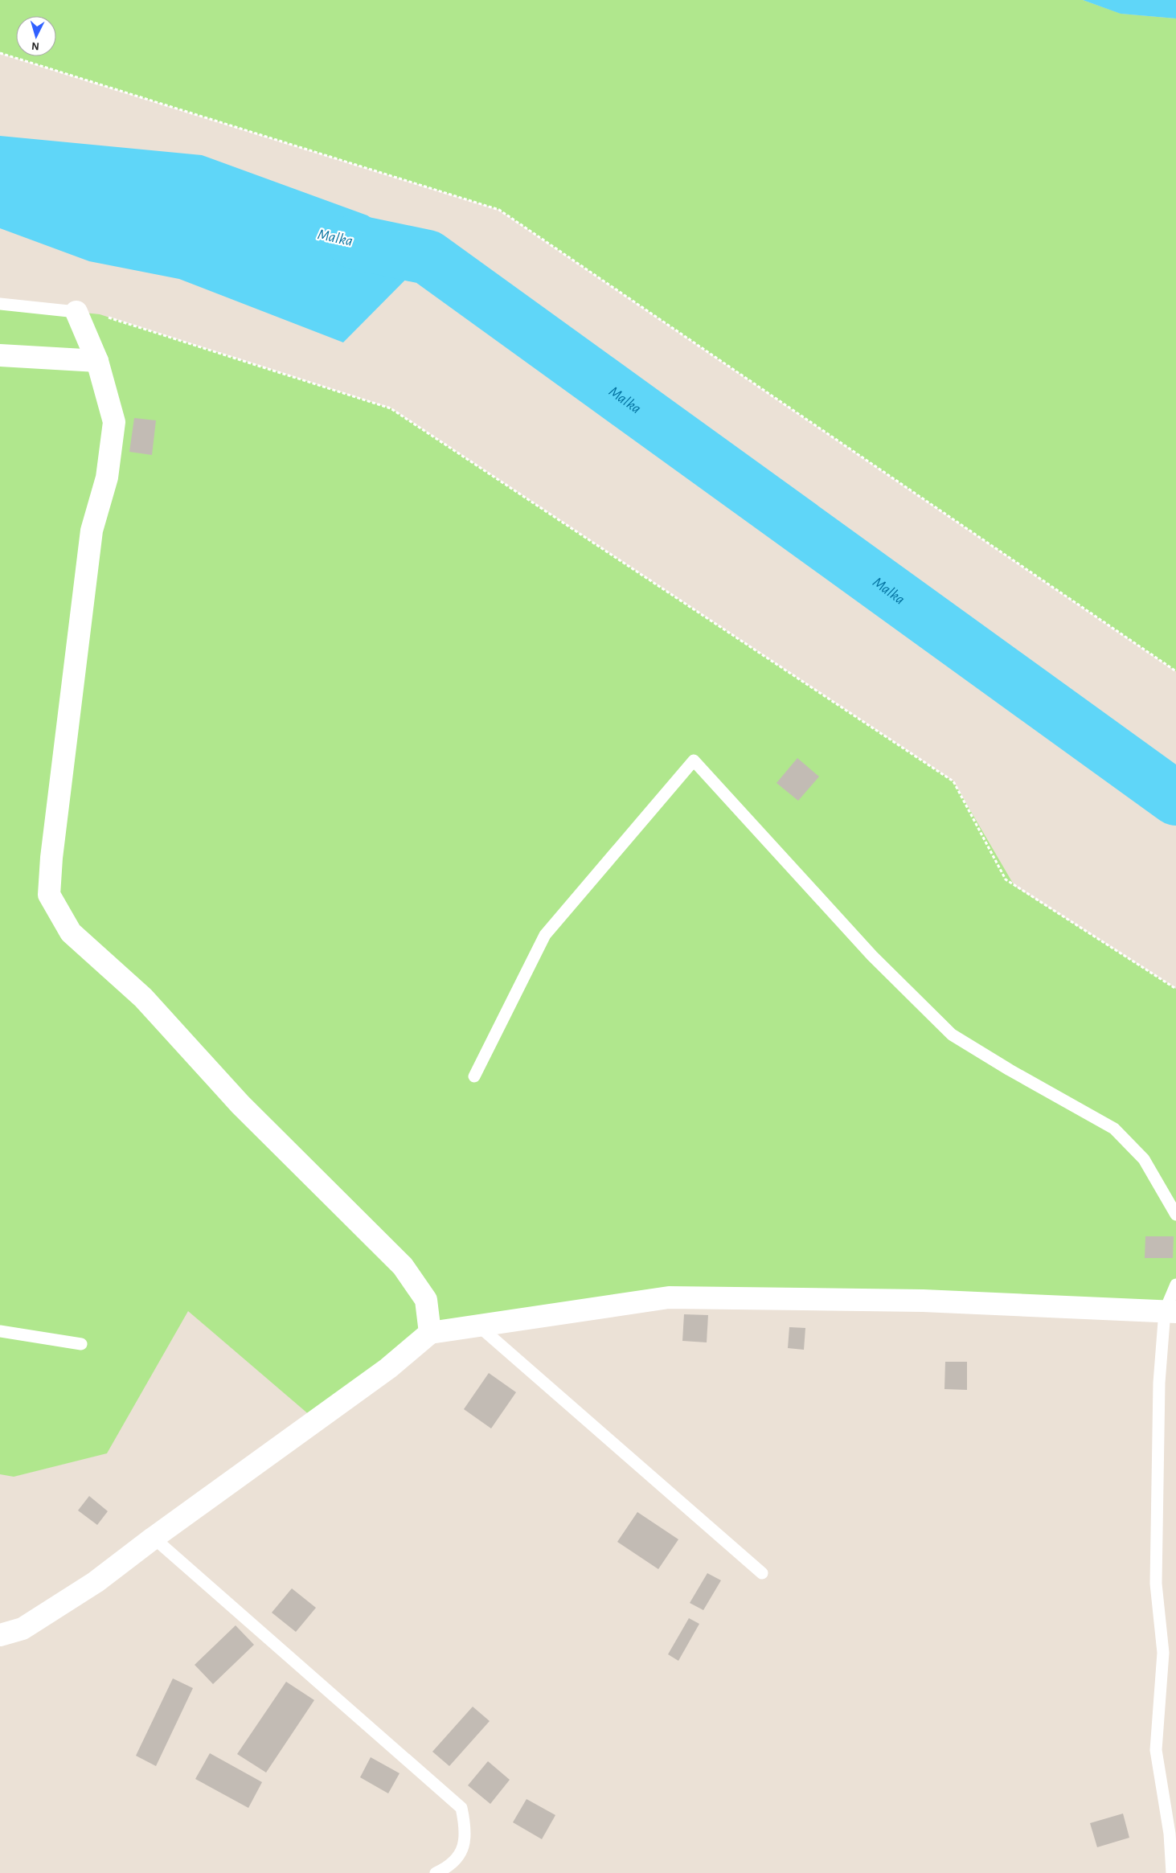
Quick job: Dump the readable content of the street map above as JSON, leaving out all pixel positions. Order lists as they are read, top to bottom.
{
  "water": ["Malka"],
  "north": "bottom"
}
